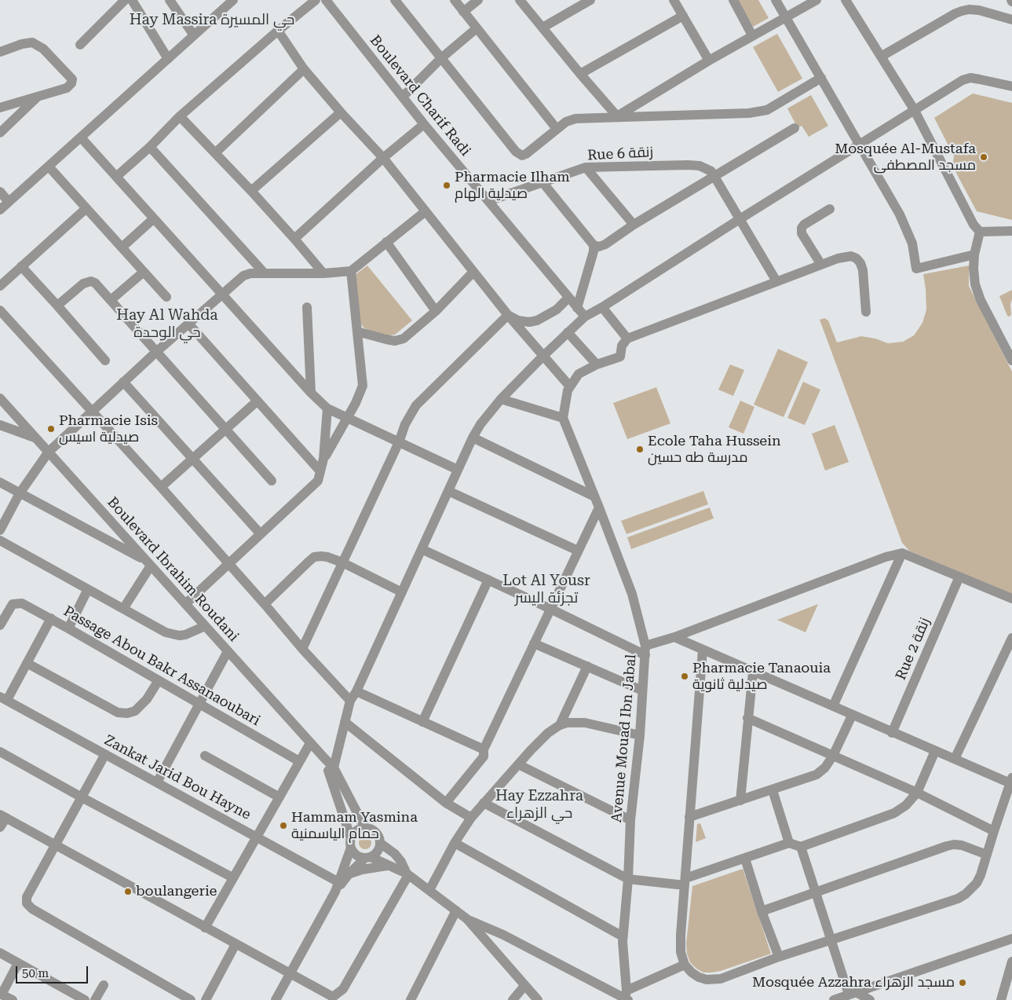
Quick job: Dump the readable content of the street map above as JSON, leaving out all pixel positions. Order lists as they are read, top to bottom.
{
  "streets": {
    "street": [
      "Boulevard Charif Radi",
      "Rue 6 زنقة",
      "Boulevard Ibrahim Roudani",
      "Rue 2 زنقة",
      "Passage Abou Bakr Assanaoubari",
      "Avenue Mouad Ibn Jabal",
      "Zankat Jarid Bou Hayne"
    ]
  },
  "crossings": [
    ["Boulevard Charif Radi", "Rue 6 زنقة"]
  ],
  "districts": [
    "Hay Massira حي المسيرة",
    "Hay Al Wahda حي الوحدة",
    "Lot Al Yousr تجزئة اليسر",
    "Hay Ezzahra حي الزهراء"
  ],
  "places": [
    "Mosquée Al-Mustafa مسجد المصطفى",
    "Pharmacie Ilham صيدلية الهام",
    "Pharmacie Isis صيدلية اسيس",
    "Ecole Taha Hussein مدرسة طه حسين",
    "Pharmacie Tanaouia صيدلية ثانوية",
    "Hammam Yasmina حمام الياسمنية",
    "boulangerie",
    "Mosquée Azzahra مسجد الزهراء"
  ],
  "scale_bar": "50 m"
}
